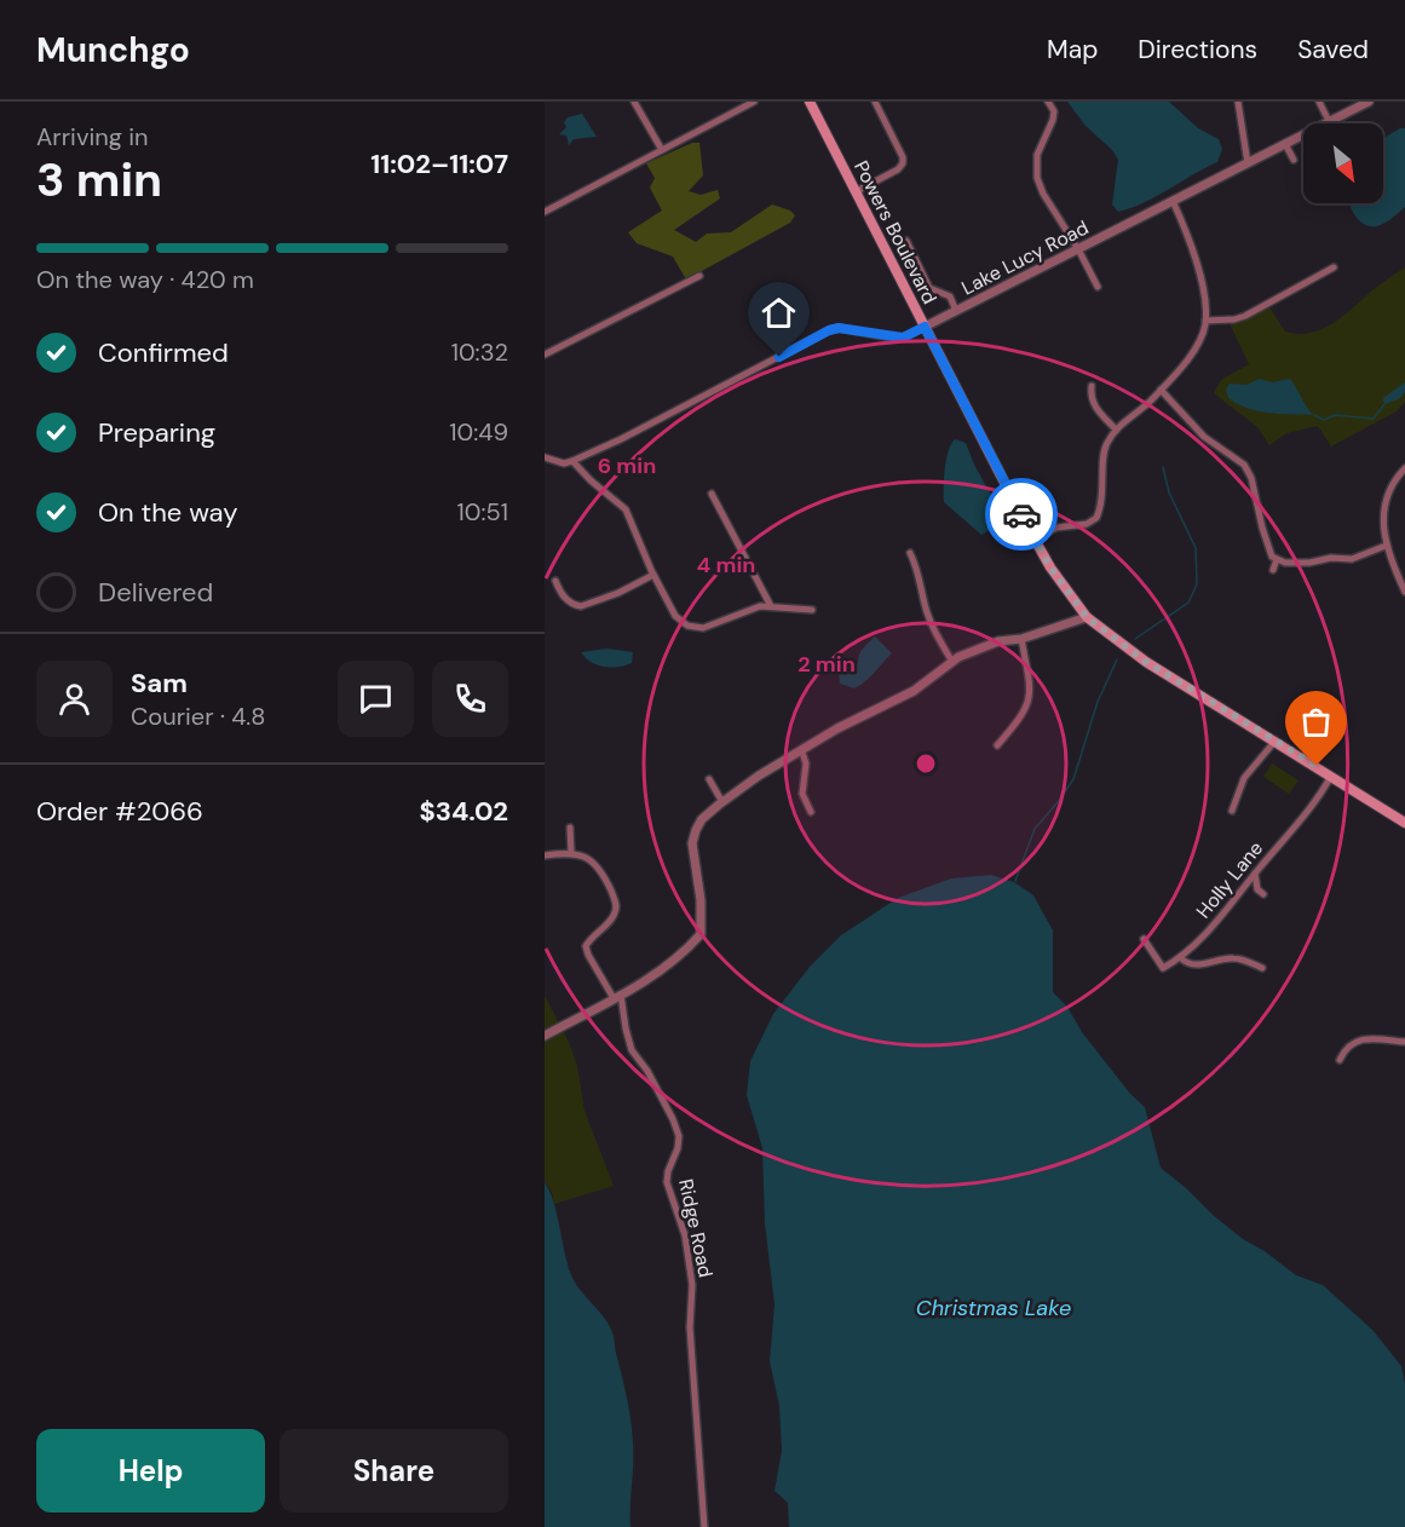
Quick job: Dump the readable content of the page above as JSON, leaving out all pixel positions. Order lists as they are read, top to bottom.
{
  "streets": {
    "main road": ["Powers Boulevard"],
    "street": ["Lake Lucy Road", "Holly Lane", "Ridge Road"]
  },
  "crossings": [
    ["Powers Boulevard", "Lake Lucy Road"],
    ["Powers Boulevard", "Holly Lane"]
  ],
  "water": ["Christmas Lake"],
  "north": "bottom right",
  "page": {
    "header": "Munchgo",
    "nav": ["Map", "Directions", "Saved"],
    "heading": ["3 min", "Arriving in", "11:02–11:07"],
    "panel": [
      "Sam",
      "Courier · 4.8",
      "Order #2066",
      "$34.02"
    ],
    "bar": "On the way · 420 m",
    "list": [
      ["Confirmed", "10:32"],
      ["Preparing", "10:49"],
      ["On the way", "10:51"],
      "Delivered"
    ],
    "buttons": ["Help", "Share"]
  },
  "rings": ["6 min", "4 min", "2 min"]
}
